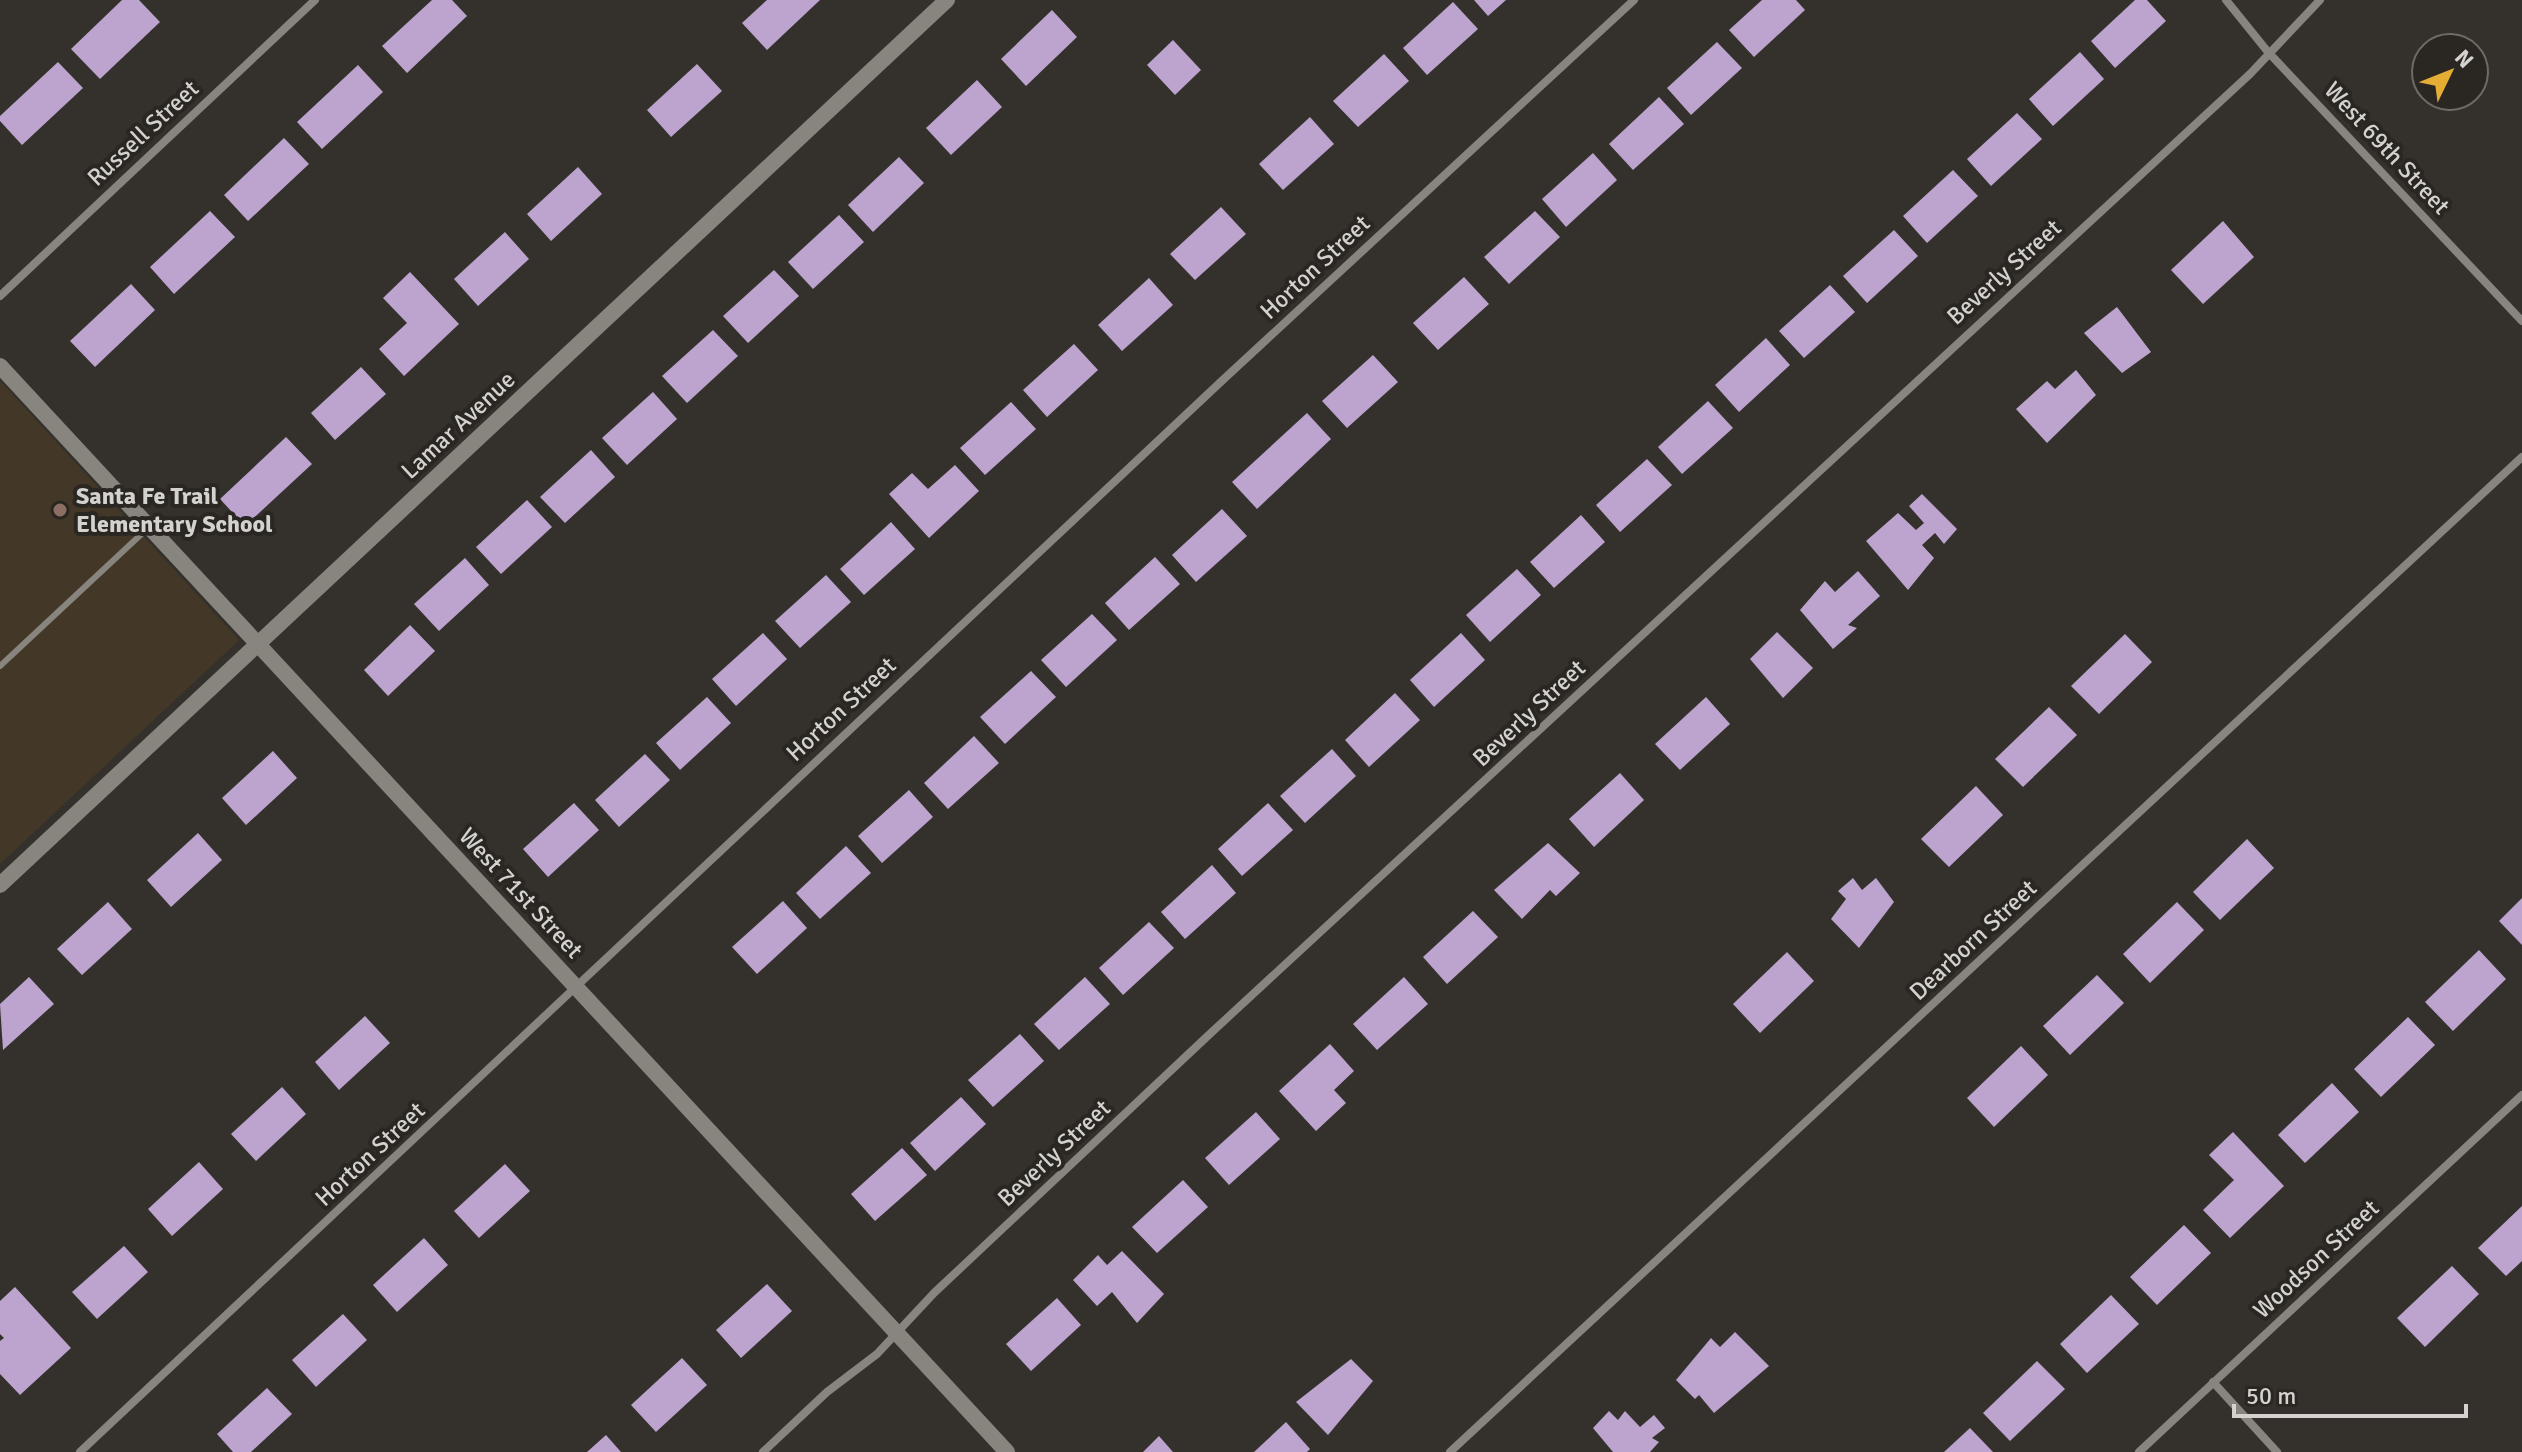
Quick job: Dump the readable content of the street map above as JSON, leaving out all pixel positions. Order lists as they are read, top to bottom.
{
  "streets": {
    "street": [
      "Russell Street",
      "West 69th Street",
      "Horton Street",
      "Beverly Street",
      "Lamar Avenue",
      "West 71st Street",
      "Dearborn Street",
      "Woodson Street"
    ]
  },
  "crossings": [
    ["West 69th Street", "Beverly Street"],
    ["Horton Street", "West 71st Street"],
    ["Beverly Street", "West 71st Street"],
    ["Lamar Avenue", "West 71st Street"]
  ],
  "places": ["Santa Fe Trail Elementary School"],
  "scale_bar": "50 m",
  "north": "top right"
}
